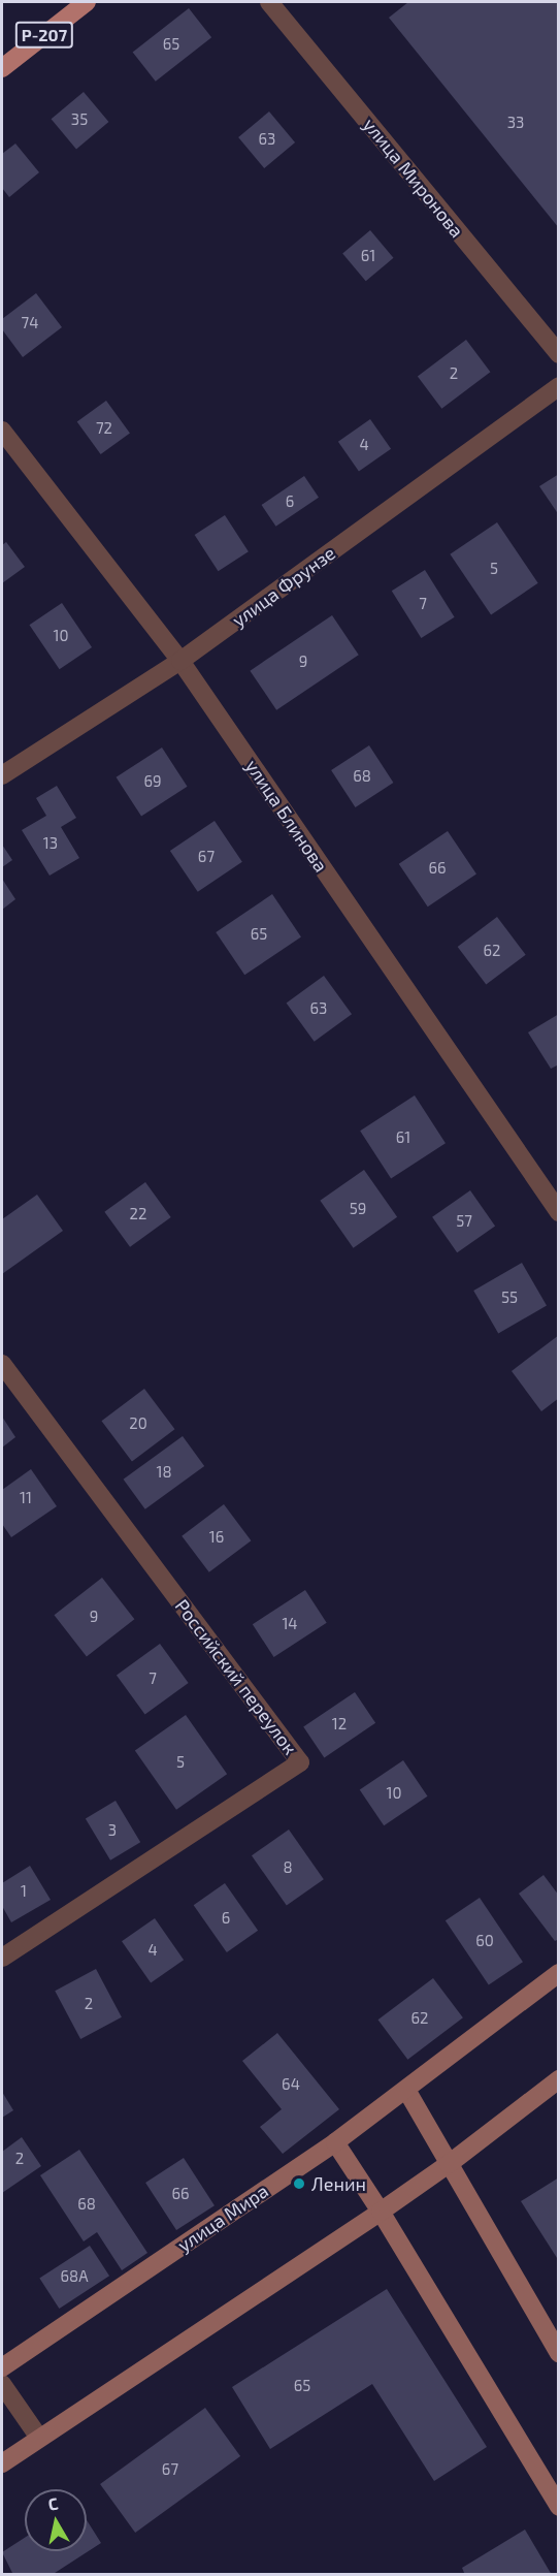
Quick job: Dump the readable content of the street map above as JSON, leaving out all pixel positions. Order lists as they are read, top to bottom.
{
  "streets": {
    "main road": ["Р-207"],
    "street": [
      "улица Миронова",
      "улица Фрунзе",
      "улица Блинова",
      "Российский переулок",
      "улица Мира"
    ]
  },
  "crossings": [
    ["улица Фрунзе", "улица Блинова"]
  ],
  "places": ["Ленин"],
  "house_numbers": [
    "65",
    "35",
    "33",
    "63",
    "61",
    "74",
    "2",
    "72",
    "4",
    "6",
    "5",
    "7",
    "10",
    "9",
    "68",
    "69",
    "13",
    "67",
    "66",
    "65",
    "62",
    "63",
    "61",
    "59",
    "22",
    "57",
    "55",
    "20",
    "18",
    "11",
    "16",
    "9",
    "14",
    "7",
    "12",
    "5",
    "10",
    "3",
    "8",
    "1",
    "6",
    "60",
    "4",
    "2",
    "62",
    "64",
    "2",
    "66",
    "68",
    "68А",
    "65",
    "67"
  ],
  "north": "top"
}
